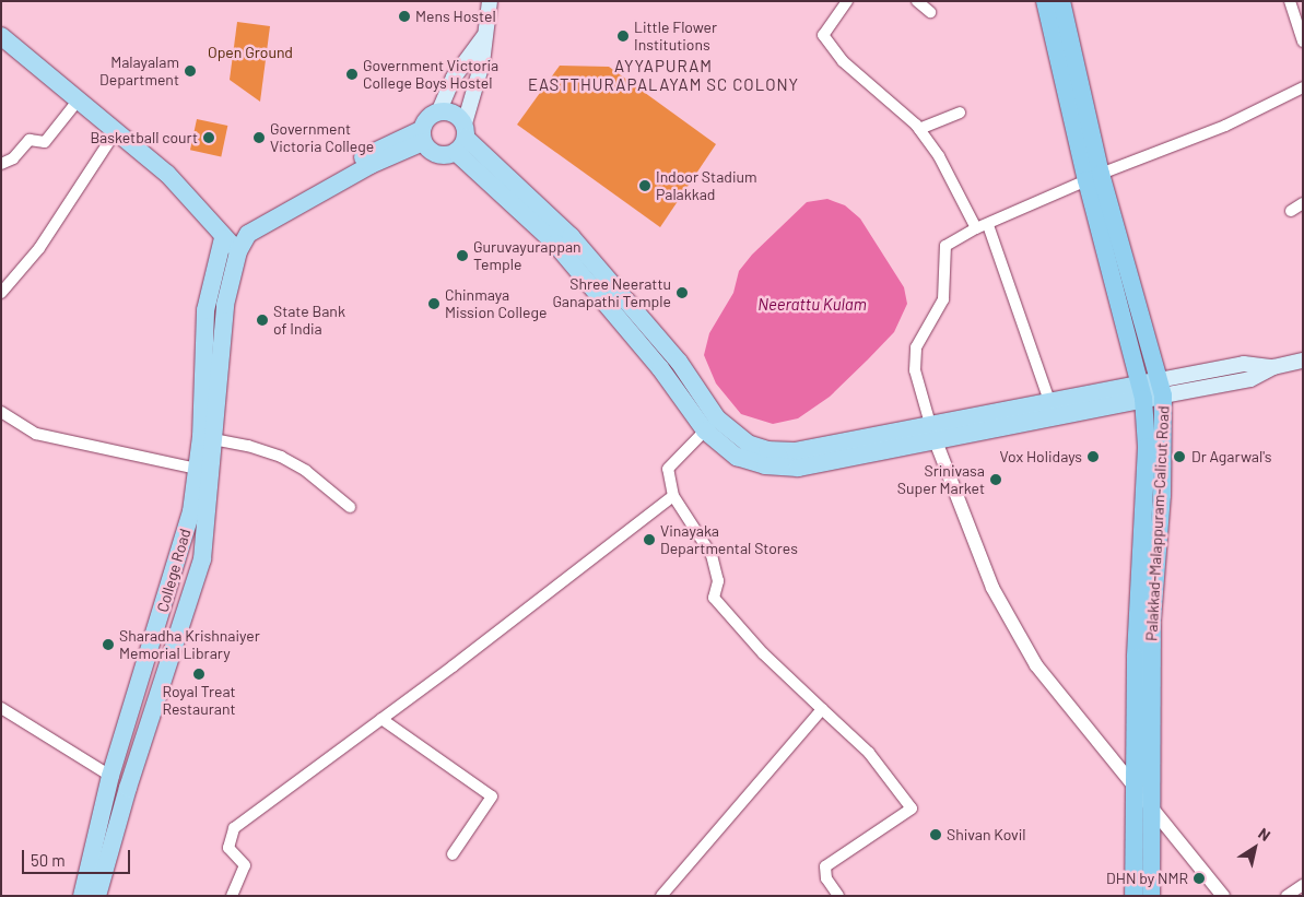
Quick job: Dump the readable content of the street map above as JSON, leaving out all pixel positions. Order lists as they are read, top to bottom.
{
  "streets": {
    "highway": ["Palakkad-Malappuram-Calicut Road"],
    "main road": ["College Road"]
  },
  "districts": ["AYYAPURAM EASTTHURAPALAYAM SC COLONY"],
  "water": ["Neerattu Kulam"],
  "parks": ["Open Ground"],
  "places": [
    "Mens Hostel",
    "Little Flower Institutions",
    "Malayalam Department",
    "Government Victoria College Boys Hostel",
    "Basketball court",
    "Government Victoria College",
    "Indoor Stadium Palakkad",
    "Guruvayurappan Temple",
    "Shree Neerattu Ganapathi Temple",
    "Chinmaya Mission College",
    "State Bank of India",
    "Vox Holidays",
    "Dr Agarwal's",
    "Srinivasa Super Market",
    "Vinayaka Departmental Stores",
    "Sharadha Krishnaiyer Memorial Library",
    "Royal Treat Restaurant",
    "Shivan Kovil",
    "DHN by NMR"
  ],
  "scale_bar": "50 m",
  "north": "top right"
}
